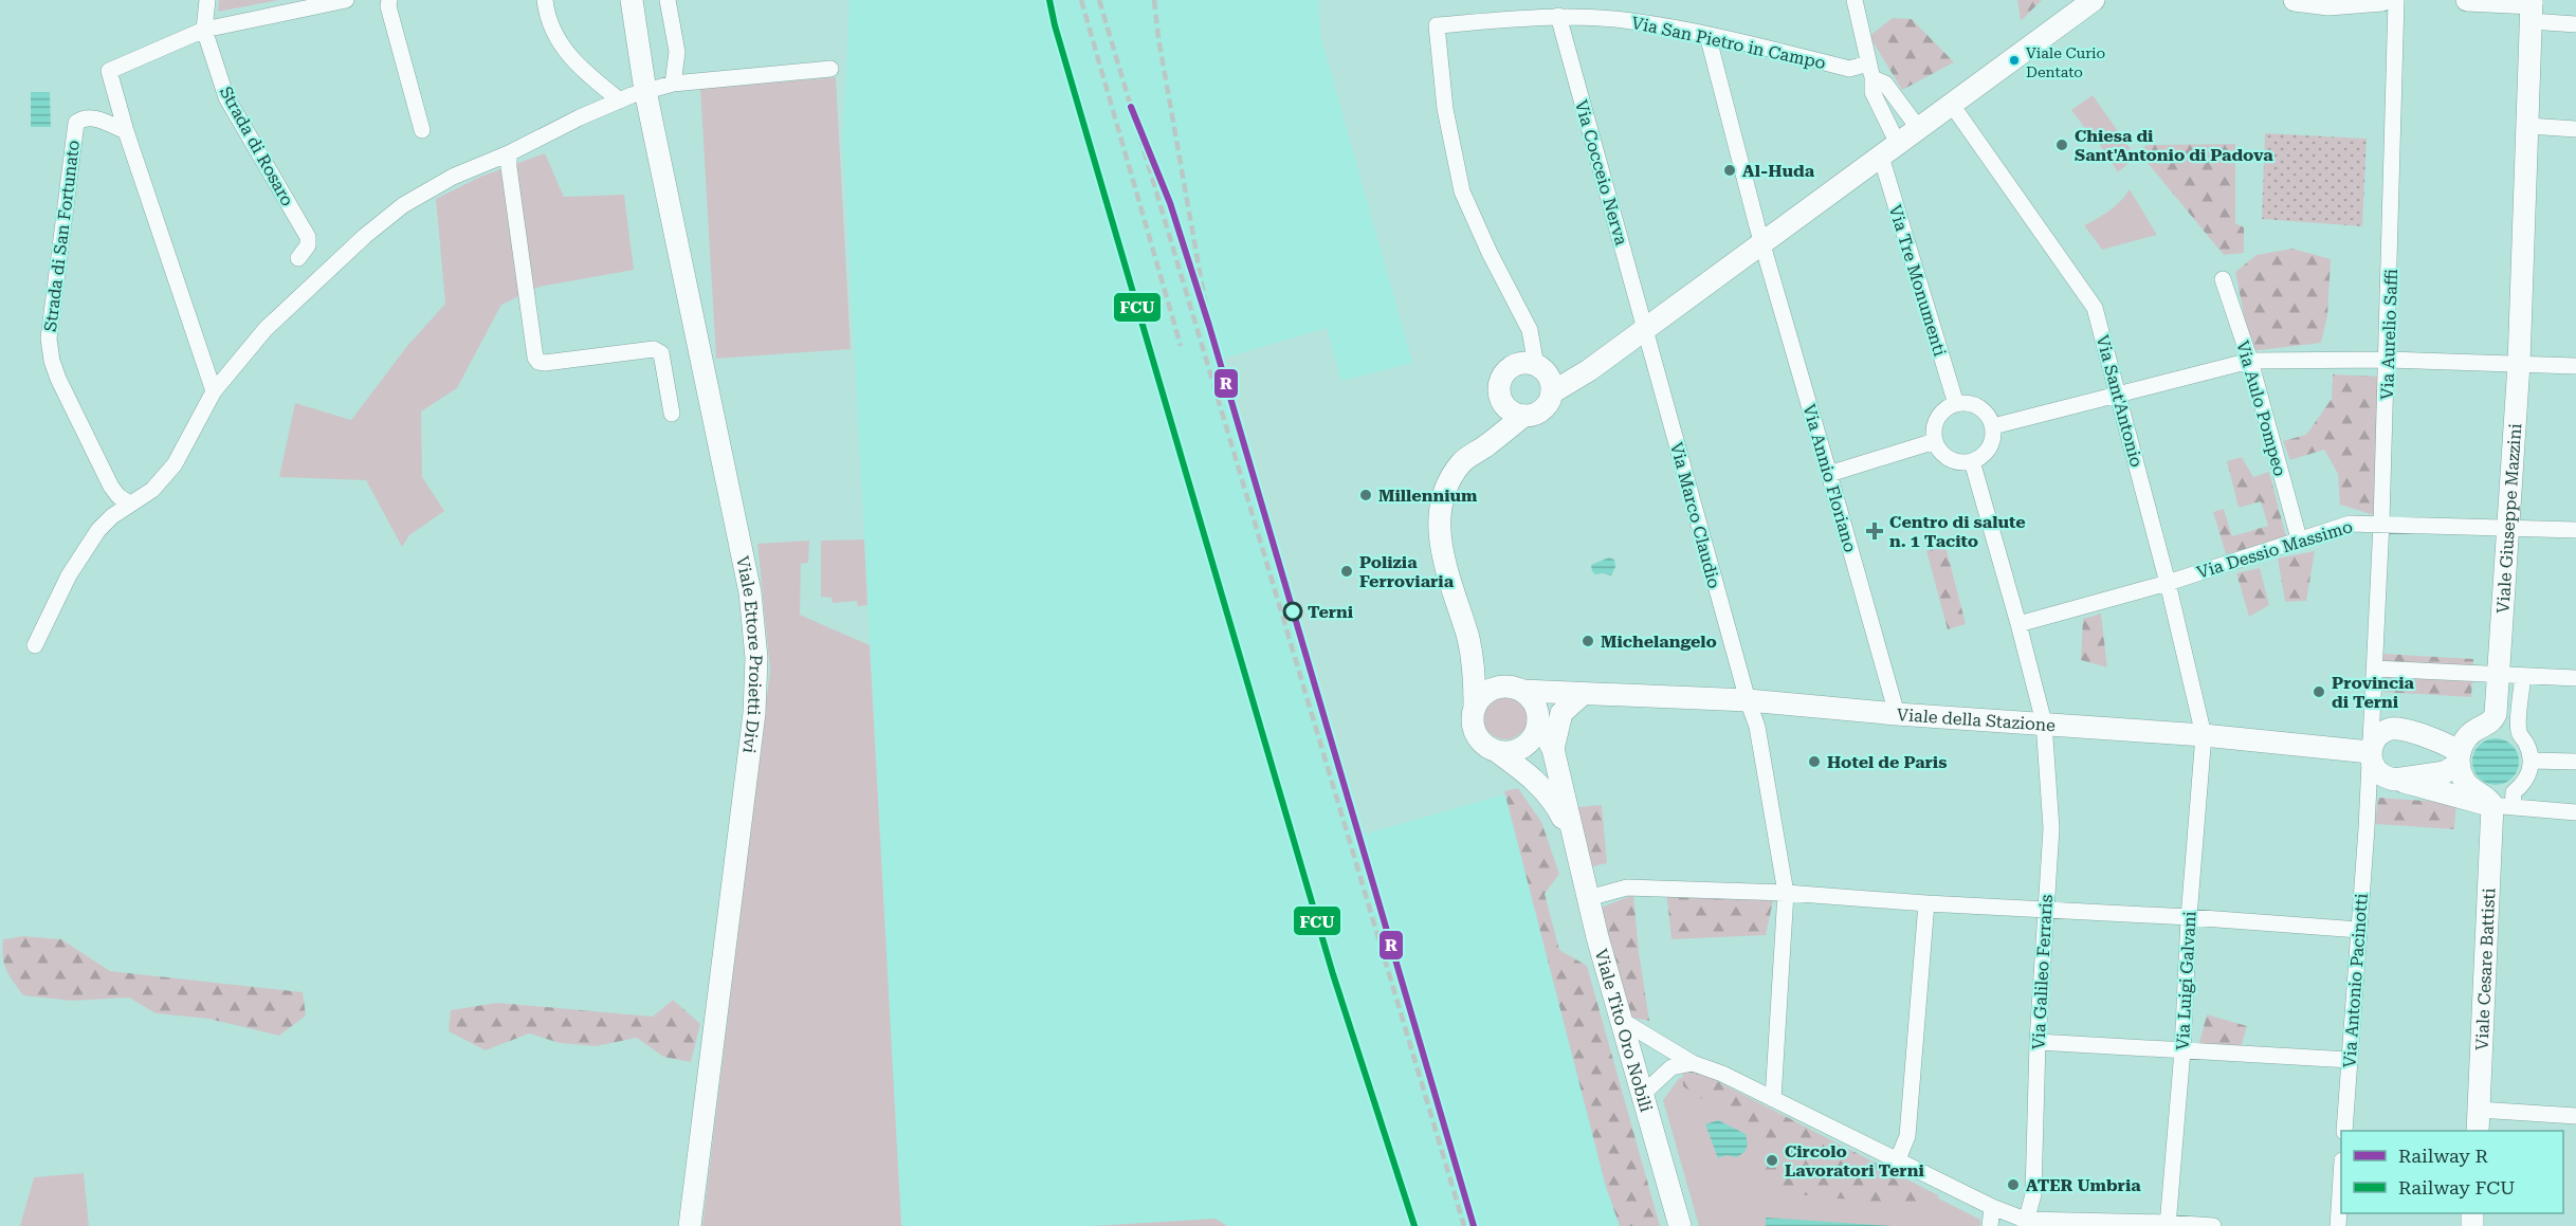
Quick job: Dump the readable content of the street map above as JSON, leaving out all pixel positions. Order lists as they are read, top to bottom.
{
  "streets": {
    "street": [
      "Via San Pietro in Campo",
      "Strada di Rosaro",
      "Via Cocceio Nerva",
      "Strada di San Fortunato",
      "Via Tre Monumenti",
      "Via Aurelio Saffi",
      "Via Sant'Antonio",
      "Via Aulo Pompeo",
      "Via Annio Floriano",
      "Via Marco Claudio",
      "Viale Giuseppe Mazzini",
      "Via Dessio Massimo",
      "Viale Ettore Proietti Divi",
      "Viale della Stazione",
      "Viale Cesare Battisti",
      "Via Galileo Ferraris",
      "Via Luigi Galvani",
      "Via Antonio Pacinotti",
      "Viale Tito Oro Nobili"
    ]
  },
  "crossings": [
    ["Via San Pietro in Campo", "Via Cocceio Nerva"],
    ["Via San Pietro in Campo", "Via Tre Monumenti"],
    ["Via San Pietro in Campo", "Via Annio Floriano"],
    ["Via Cocceio Nerva", "Via Marco Claudio"],
    ["Via Aurelio Saffi", "Via Dessio Massimo"],
    ["Via Aurelio Saffi", "Viale della Stazione"],
    ["Via Aurelio Saffi", "Via Antonio Pacinotti"],
    ["Via Sant'Antonio", "Via Dessio Massimo"],
    ["Via Sant'Antonio", "Viale della Stazione"],
    ["Via Sant'Antonio", "Via Luigi Galvani"],
    ["Via Aulo Pompeo", "Via Dessio Massimo"],
    ["Via Annio Floriano", "Viale della Stazione"],
    ["Via Marco Claudio", "Viale della Stazione"],
    ["Viale Giuseppe Mazzini", "Via Dessio Massimo"],
    ["Viale della Stazione", "Via Galileo Ferraris"],
    ["Viale della Stazione", "Via Luigi Galvani"],
    ["Viale della Stazione", "Via Antonio Pacinotti"],
    ["Viale della Stazione", "Viale Tito Oro Nobili"]
  ],
  "places": {
    "other": [
      "Viale Curio Dentato",
      "Chiesa di Sant'Antonio di Padova",
      "Al-Huda",
      "Millennium",
      "Polizia Ferroviaria",
      "Terni",
      "Michelangelo",
      "Provincia di Terni",
      "Hotel de Paris",
      "Circolo Lavoratori Terni",
      "ATER Umbria"
    ],
    "health": ["Centro di salute n. 1 Tacito"]
  },
  "lines": ["rail line FCU", "rail line R"],
  "legend": ["Railway R", "Railway FCU"]
}
